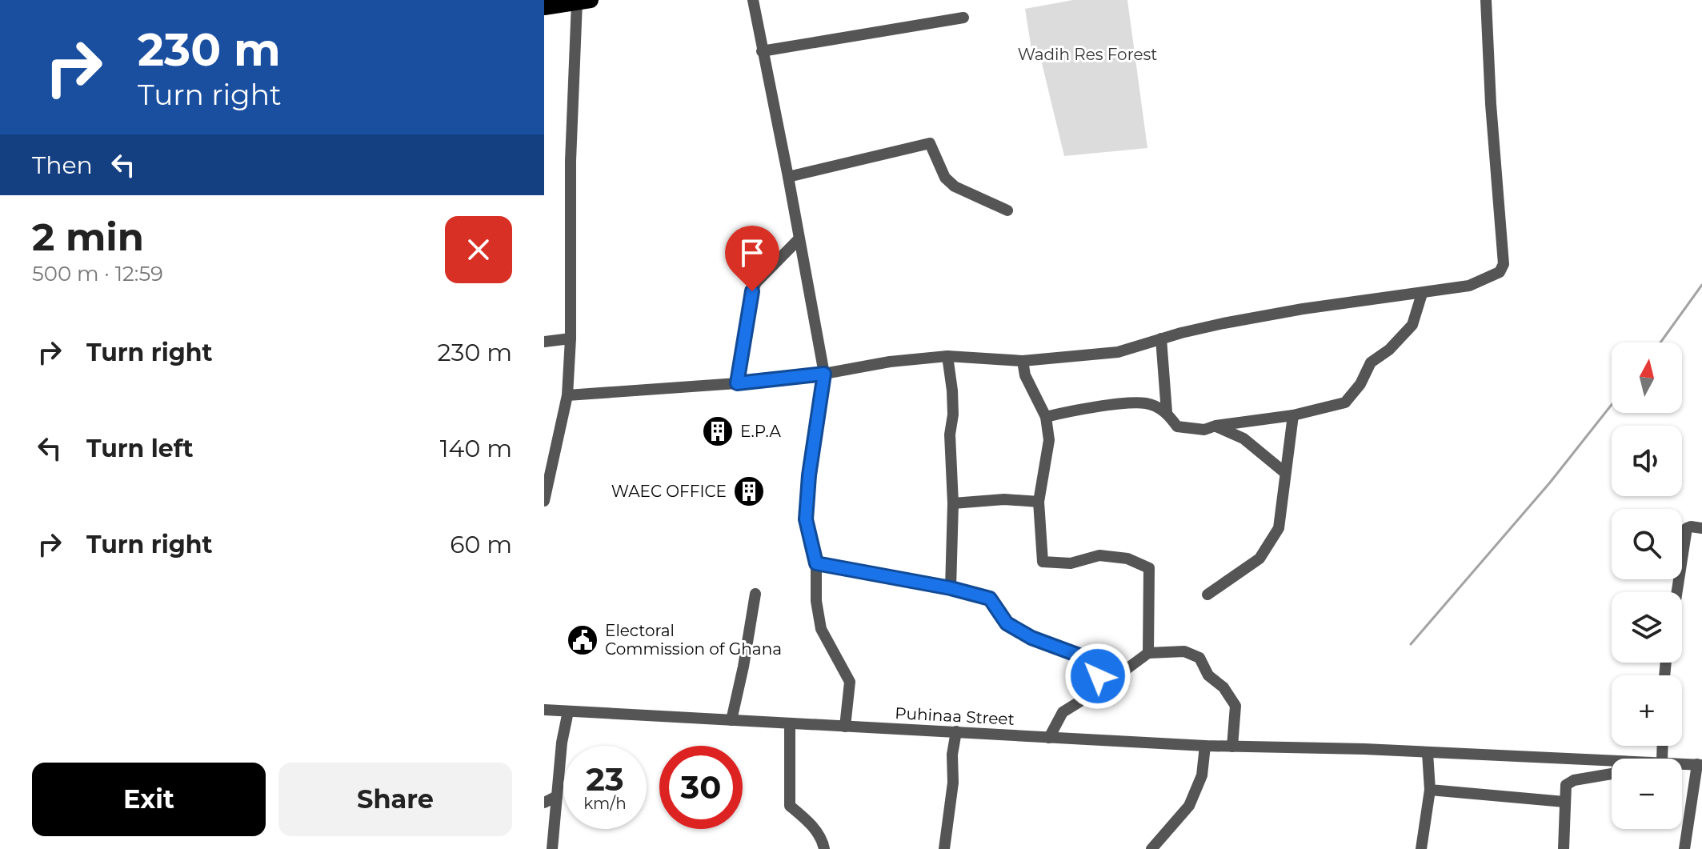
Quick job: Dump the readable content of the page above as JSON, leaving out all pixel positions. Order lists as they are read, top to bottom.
{
  "streets": {
    "street": ["Puhinaa Street"]
  },
  "parks": ["Wadih Res Forest"],
  "places": {
    "building": ["E.P.A", "WAEC OFFICE"],
    "public building": ["Electoral Commission of Ghana"]
  },
  "north": "top",
  "page": {
    "turn": ["230 m", "Turn right"],
    "then": "Then",
    "heading": ["2 min", "500 m · 12:59"],
    "list": [
      {
        "name": "Turn right",
        "value": "230 m"
      },
      {
        "name": "Turn left",
        "value": "140 m"
      },
      {
        "name": "Turn right",
        "value": "60 m"
      }
    ],
    "map_buttons": ["+", "−"],
    "speed": "23 km/h",
    "limit": "30",
    "buttons": ["Exit", "Share"]
  }
}
